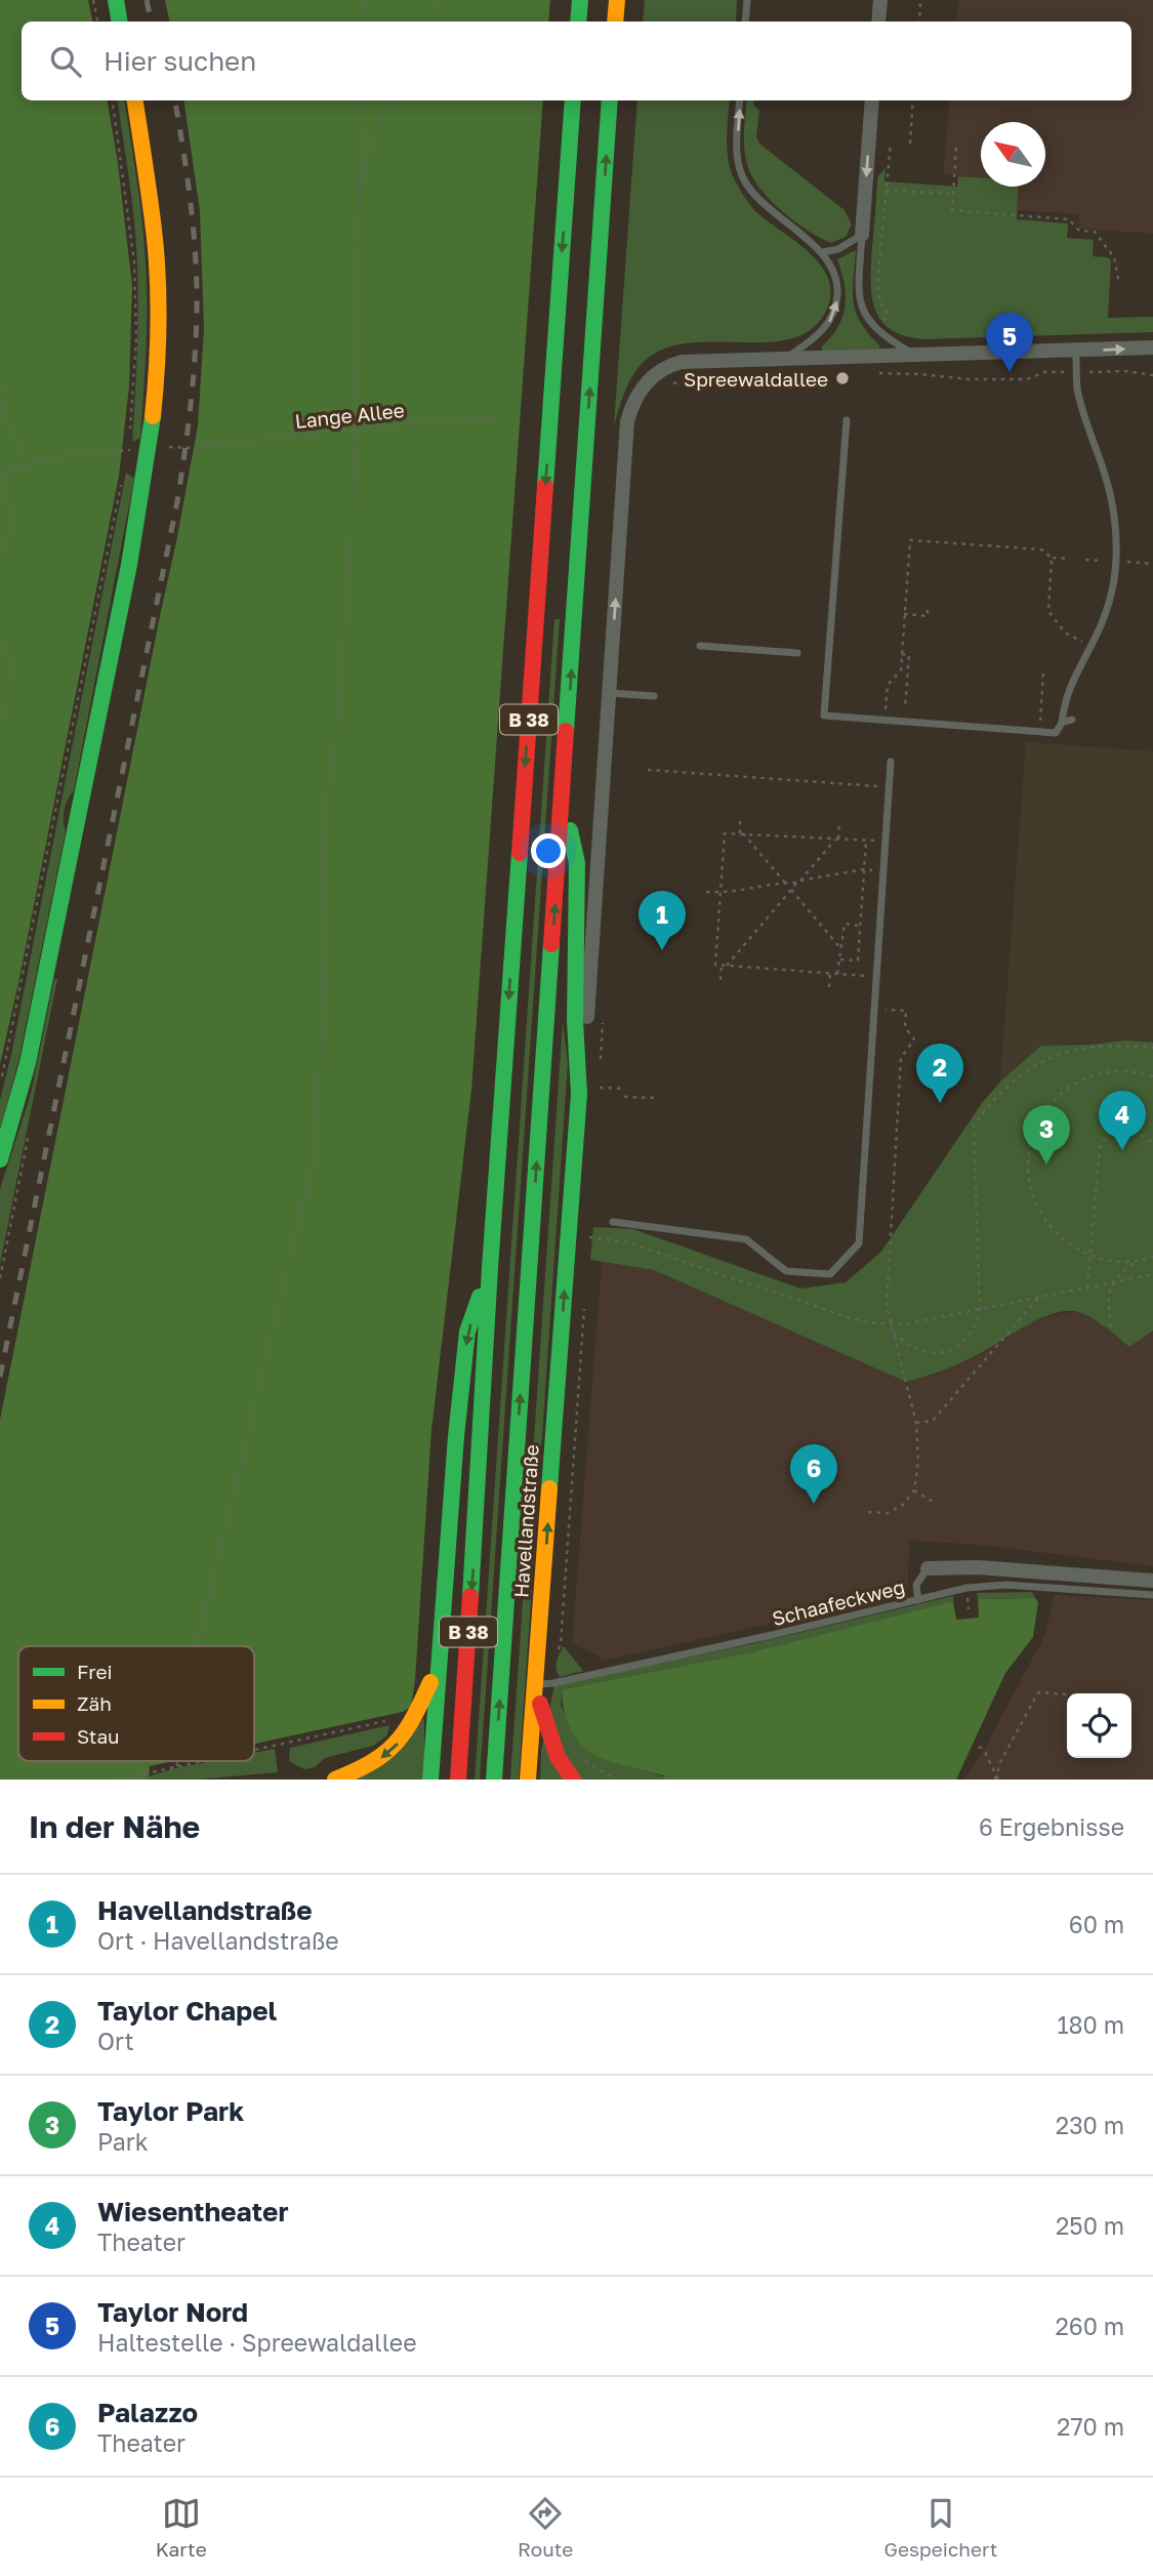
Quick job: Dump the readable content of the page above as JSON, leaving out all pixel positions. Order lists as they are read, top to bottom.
{
  "streets": {
    "main road": ["B 38", "Havellandstraße"],
    "lane": ["Schaafeckweg"],
    "path": ["Lange Allee"]
  },
  "crossings": [
    ["Havellandstraße", "Schaafeckweg"]
  ],
  "one_way": ["Havellandstraße"],
  "places": ["Spreewaldallee"],
  "legend": ["Frei", "Zäh", "Stau"],
  "north": "top left",
  "page": {
    "search": "Hier suchen",
    "pins": [
      "5",
      "1",
      "2",
      "4",
      "3",
      "6"
    ],
    "heading": ["In der Nähe", "6 Ergebnisse"],
    "list": [
      {
        "mark": "1",
        "name": "Havellandstraße",
        "note": "Ort · Havellandstraße",
        "value": "60 m"
      },
      {
        "mark": "2",
        "name": "Taylor Chapel",
        "note": "Ort",
        "value": "180 m"
      },
      {
        "mark": "3",
        "name": "Taylor Park",
        "note": "Park",
        "value": "230 m"
      },
      {
        "mark": "4",
        "name": "Wiesentheater",
        "note": "Theater",
        "value": "250 m"
      },
      {
        "mark": "5",
        "name": "Taylor Nord",
        "note": "Haltestelle · Spreewaldallee",
        "value": "260 m"
      },
      {
        "mark": "6",
        "name": "Palazzo",
        "note": "Theater",
        "value": "270 m"
      }
    ],
    "nav": ["Karte", "Route", "Gespeichert"]
  }
}
